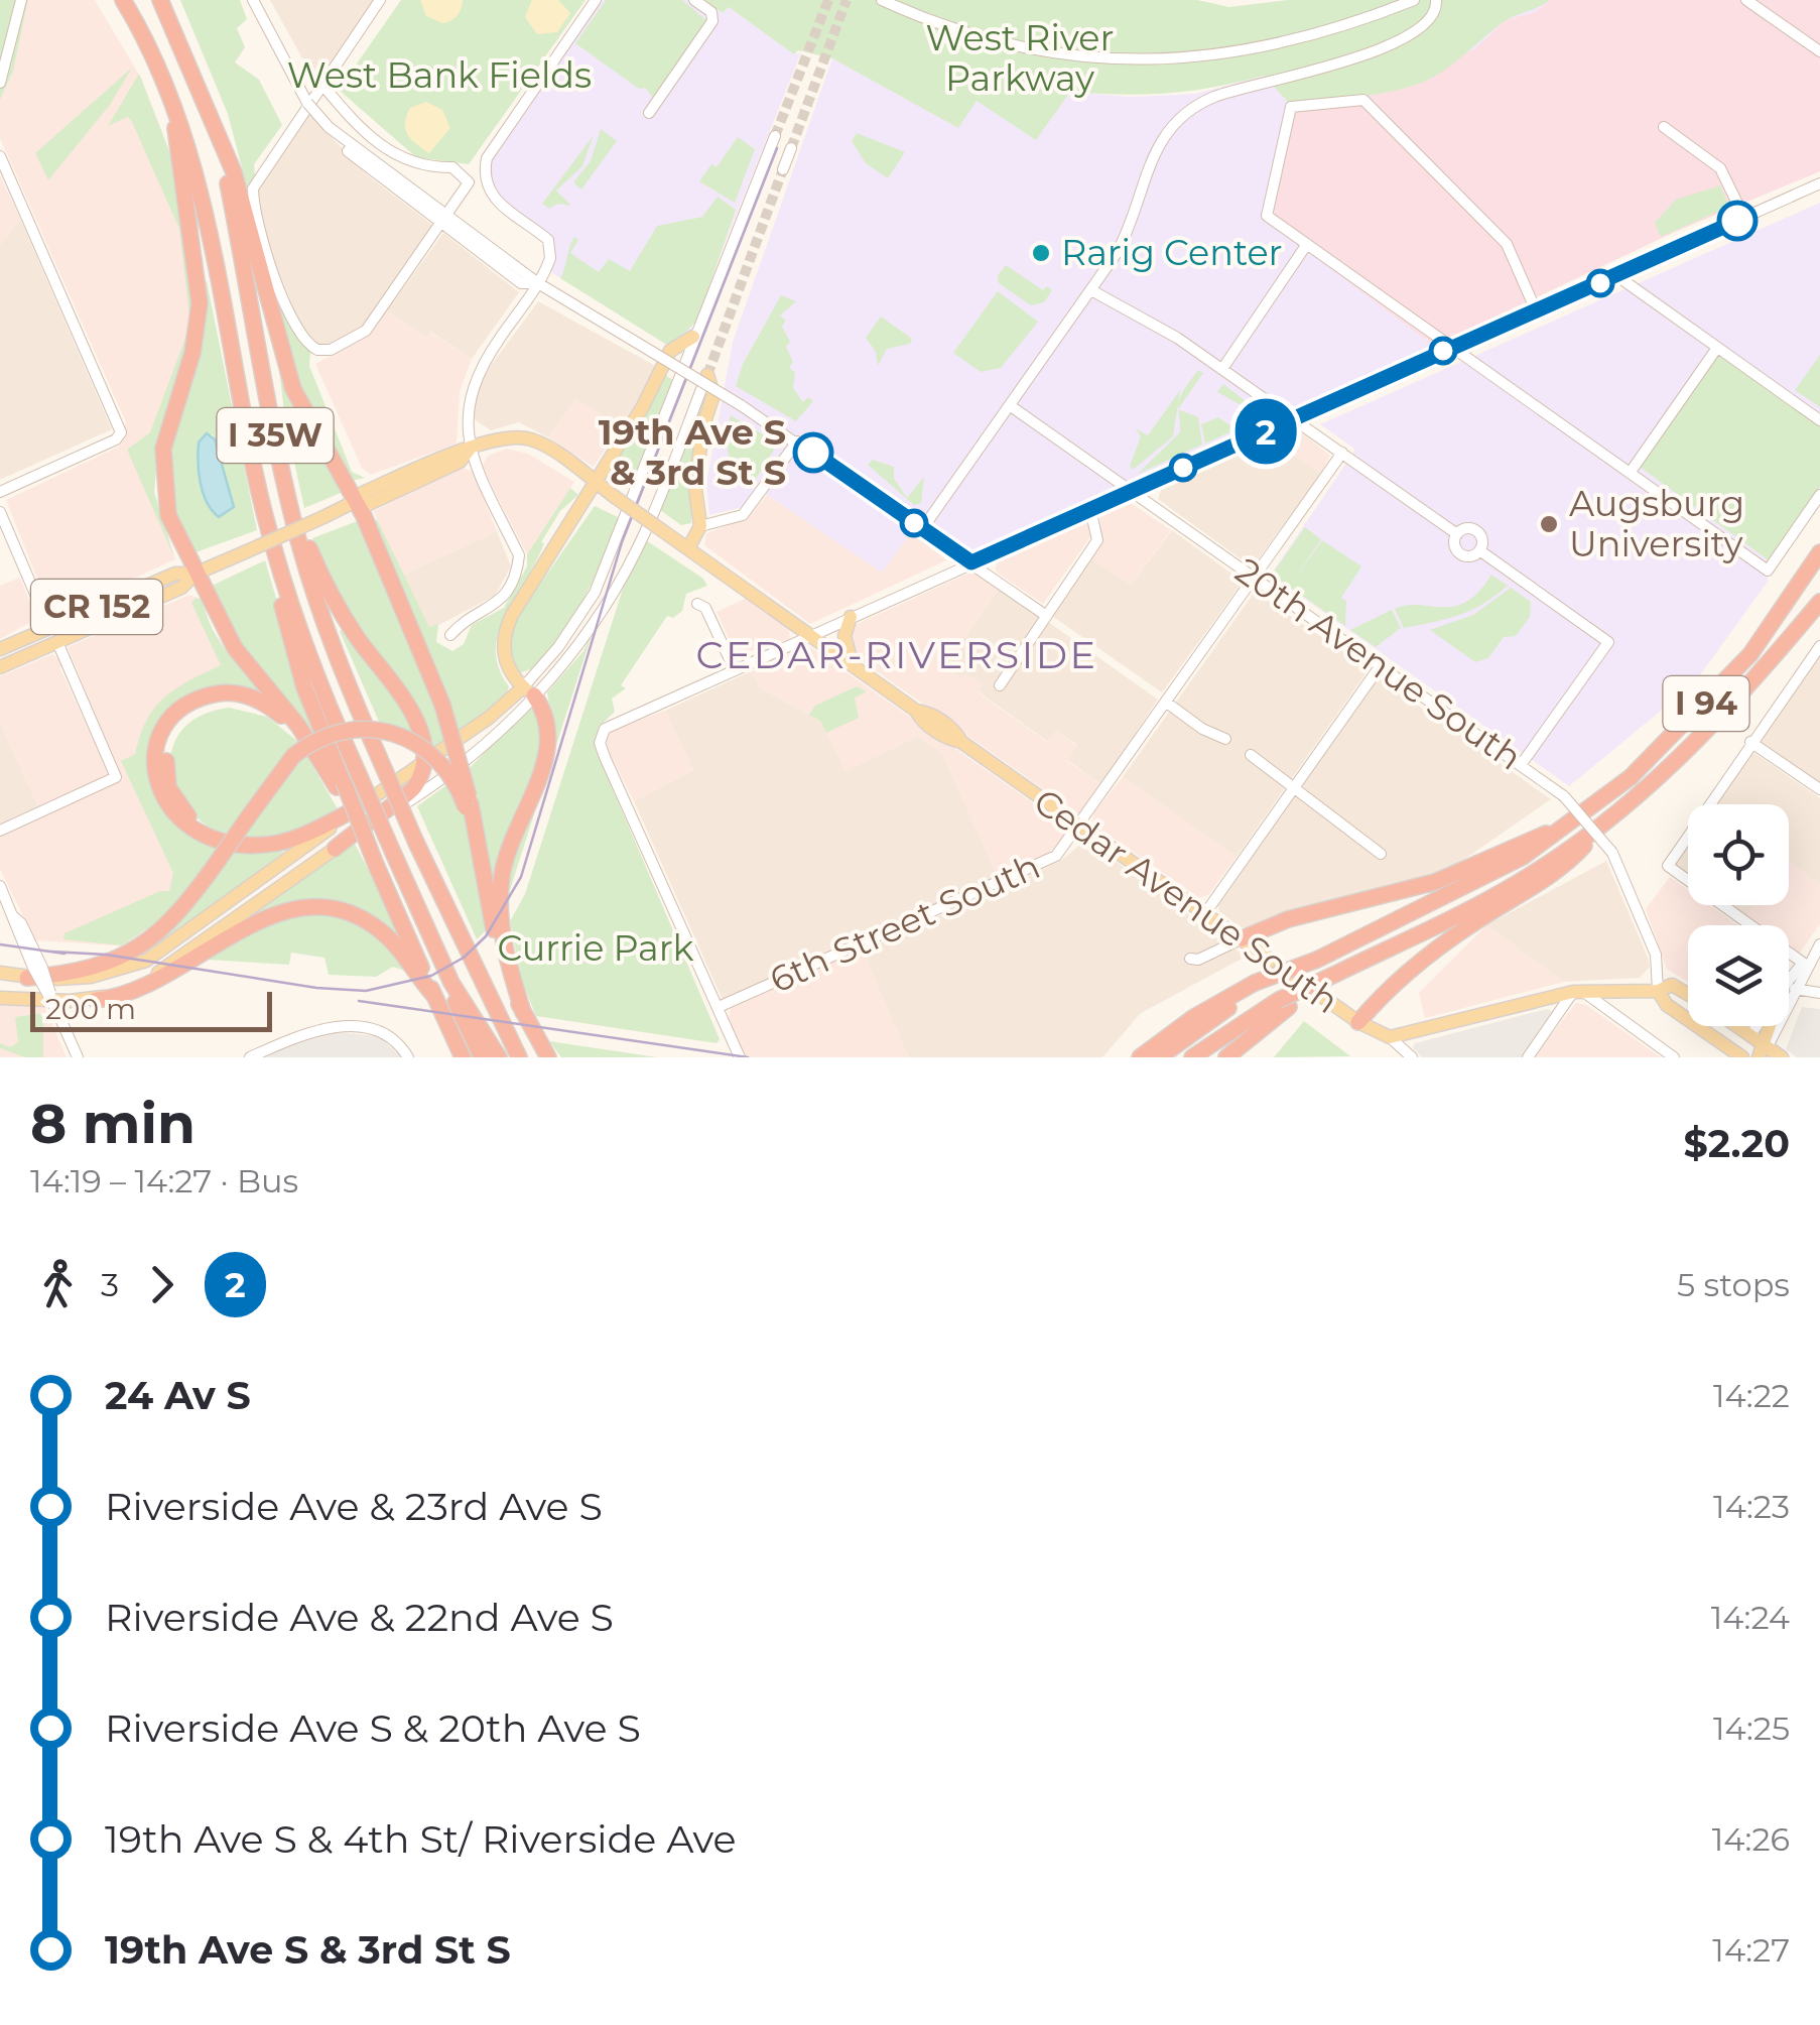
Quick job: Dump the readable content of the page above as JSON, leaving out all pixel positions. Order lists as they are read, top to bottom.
{
  "streets": {
    "highway": ["I 35W", "I 94"],
    "main road": ["CR 152", "Cedar Avenue South"],
    "street": ["20th Avenue South", "6th Street South"]
  },
  "crossings": [
    ["CR 152", "Cedar Avenue South"],
    ["20th Avenue South", "6th Street South"],
    ["Cedar Avenue South", "6th Street South"]
  ],
  "districts": ["CEDAR-RIVERSIDE"],
  "parks": ["West River Parkway", "West Bank Fields", "Currie Park"],
  "places": ["Rarig Center", "19th Ave S & 3rd St S", "Augsburg University"],
  "lines": ["bus line 2"],
  "scale_bar": "200 m",
  "page": {
    "on_map": "2",
    "scale": "200 m",
    "heading": ["8 min", "14:19 – 14:27 · Bus", "$2.20"],
    "legs": ["3", "2", "5 stops"],
    "list": [
      {
        "name": "24 Av S",
        "value": "14:22"
      },
      {
        "name": "Riverside Ave & 23rd Ave S",
        "value": "14:23"
      },
      {
        "name": "Riverside Ave & 22nd Ave S",
        "value": "14:24"
      },
      {
        "name": "Riverside Ave S & 20th Ave S",
        "value": "14:25"
      },
      {
        "name": "19th Ave S & 4th St/ Riverside Ave",
        "value": "14:26"
      },
      {
        "name": "19th Ave S & 3rd St S",
        "value": "14:27"
      }
    ]
  }
}
